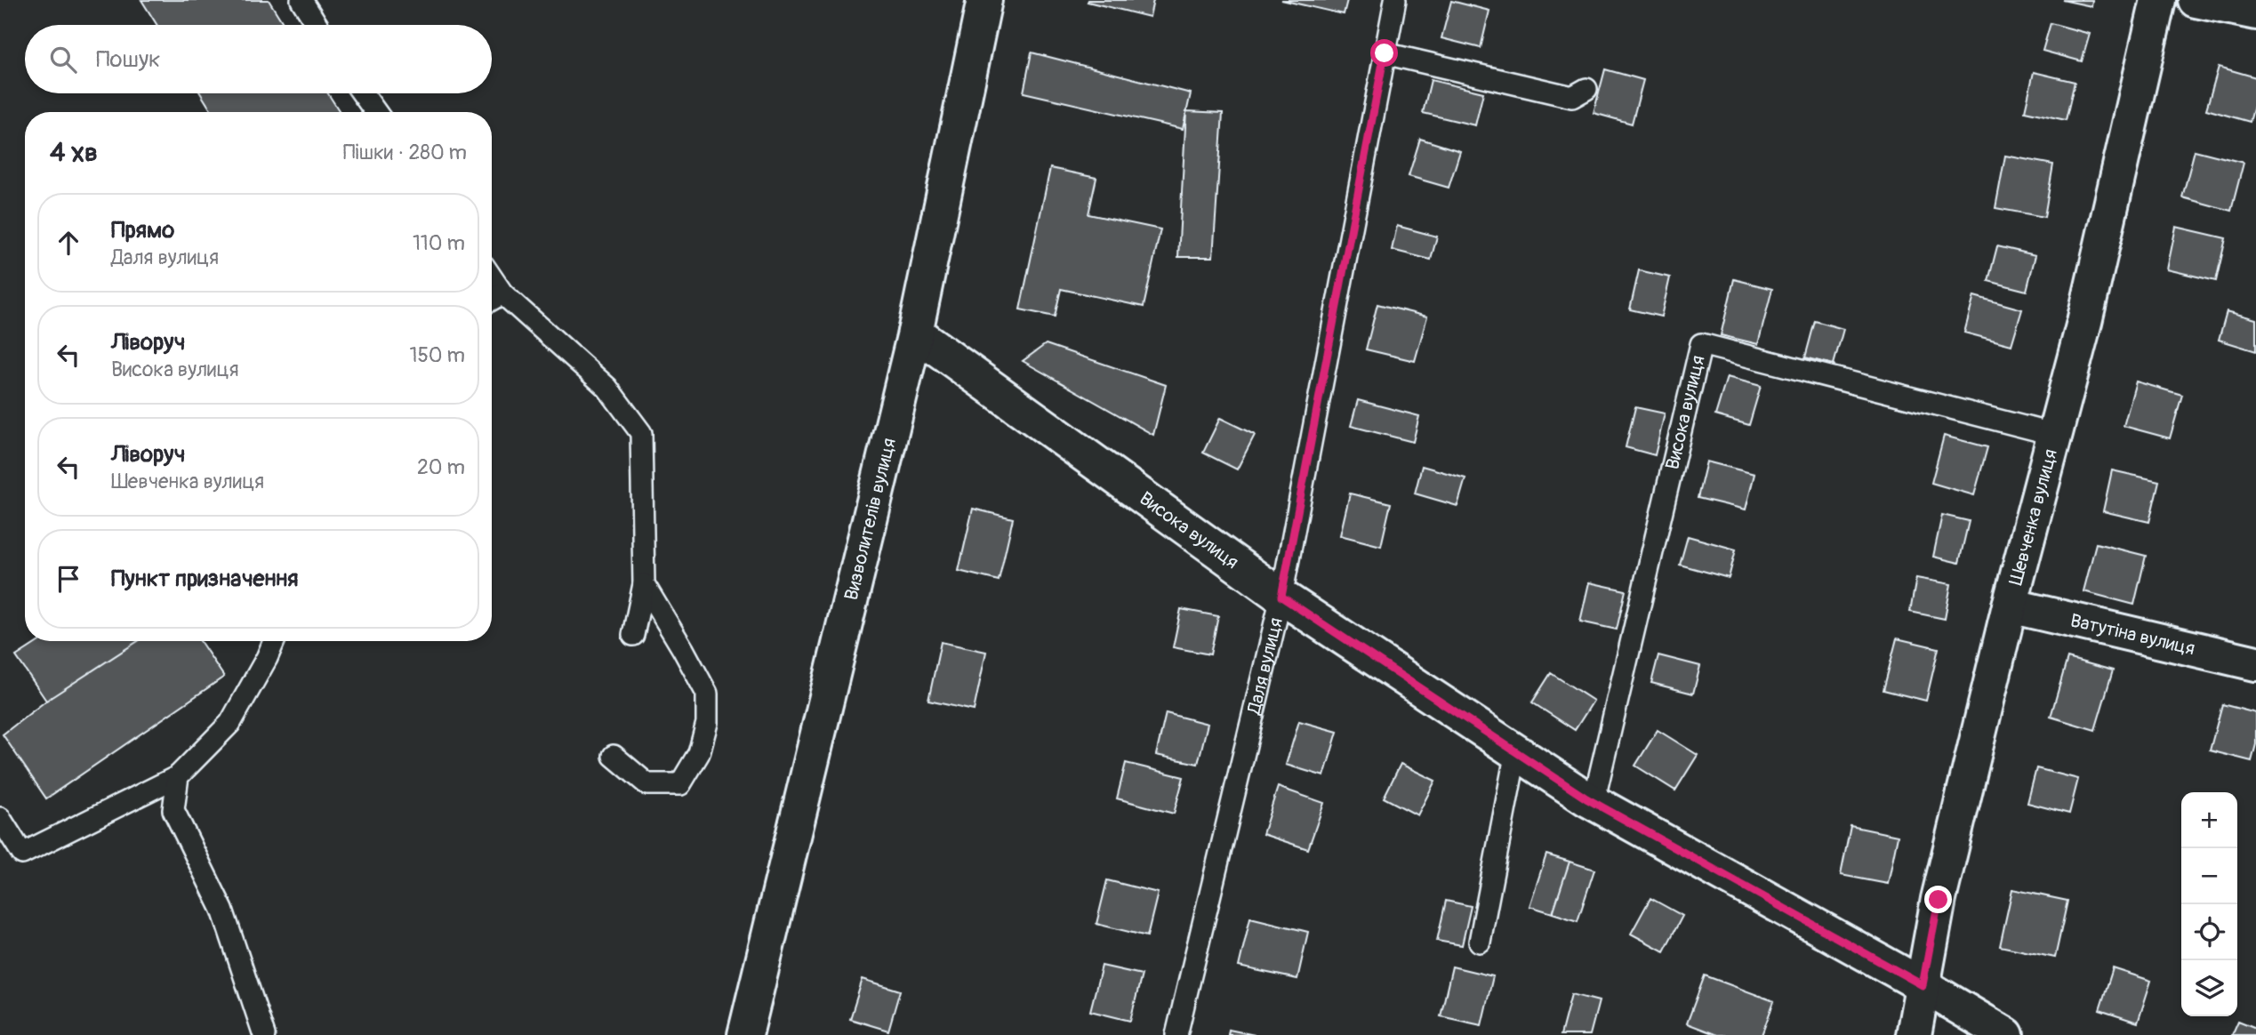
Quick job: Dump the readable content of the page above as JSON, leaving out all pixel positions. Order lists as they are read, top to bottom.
{
  "streets": {
    "street": [
      "Висока вулиця",
      "Шевченка вулиця",
      "Визволителів вулиця",
      "Ватутіна вулиця"
    ],
    "lane": ["Даля вулиця"]
  },
  "crossings": [
    ["Висока вулиця", "Шевченка вулиця"],
    ["Висока вулиця", "Визволителів вулиця"],
    ["Висока вулиця", "Даля вулиця"],
    ["Шевченка вулиця", "Ватутіна вулиця"]
  ],
  "page": {
    "search": "Пошук",
    "heading": ["4 хв", "Пішки · 280 m"],
    "list": [
      ["Прямо", "Даля вулиця", "110 m"],
      ["Ліворуч", "Висока вулиця", "150 m"],
      ["Ліворуч", "Шевченка вулиця", "20 m"],
      "Пункт призначення"
    ],
    "map_buttons": ["+", "−"]
  }
}
